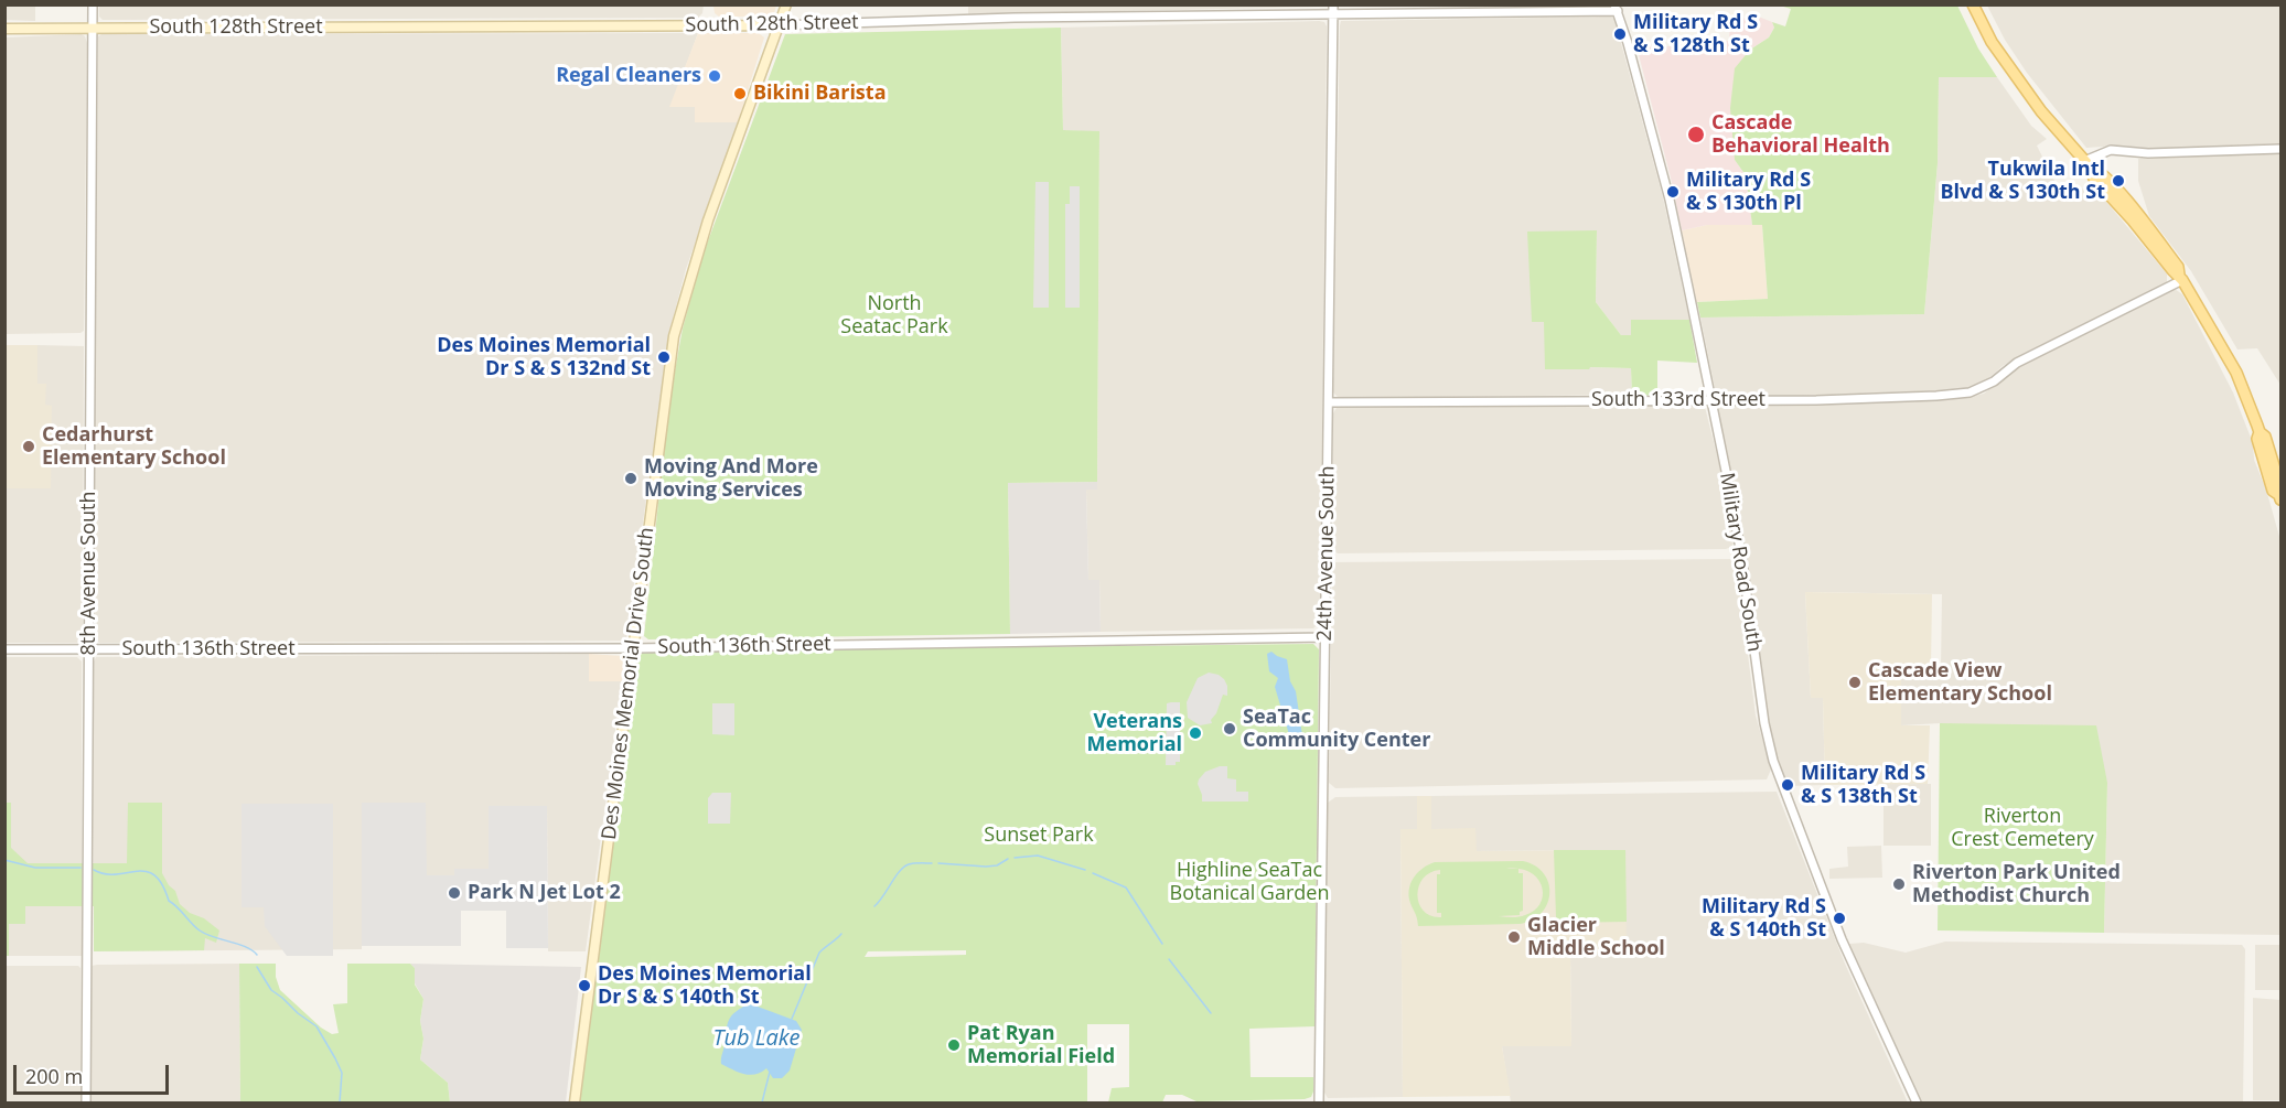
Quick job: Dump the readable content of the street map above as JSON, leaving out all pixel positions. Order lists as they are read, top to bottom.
{
  "streets": {
    "main road": ["South 128th Street", "Des Moines Memorial Drive South"],
    "street": [
      "South 133rd Street",
      "24th Avenue South",
      "Military Road South",
      "8th Avenue South",
      "South 136th Street"
    ]
  },
  "crossings": [
    ["South 128th Street", "24th Avenue South"],
    ["South 128th Street", "Military Road South"],
    ["South 128th Street", "8th Avenue South"],
    ["South 128th Street", "Des Moines Memorial Drive South"],
    ["South 133rd Street", "24th Avenue South"],
    ["South 133rd Street", "Military Road South"],
    ["24th Avenue South", "South 136th Street"],
    ["8th Avenue South", "South 136th Street"],
    ["South 136th Street", "Des Moines Memorial Drive South"]
  ],
  "water": ["Tub Lake"],
  "parks": [
    "North Seatac Park",
    "Riverton Crest Cemetery",
    "Sunset Park",
    "Highline SeaTac Botanical Garden"
  ],
  "places": [
    "Military Rd S & S 128th St",
    "Regal Cleaners",
    "Bikini Barista",
    "Cascade Behavioral Health",
    "Tukwila Intl Blvd & S 130th St",
    "Military Rd S & S 130th Pl",
    "Des Moines Memorial Dr S & S 132nd St",
    "Cedarhurst Elementary School",
    "Moving And More Moving Services",
    "Cascade View Elementary School",
    "SeaTac Community Center",
    "Veterans Memorial",
    "Military Rd S & S 138th St",
    "Riverton Park United Methodist Church",
    "Park N Jet Lot 2",
    "Military Rd S & S 140th St",
    "Glacier Middle School",
    "Des Moines Memorial Dr S & S 140th St",
    "Pat Ryan Memorial Field"
  ],
  "scale_bar": "200 m"
}
